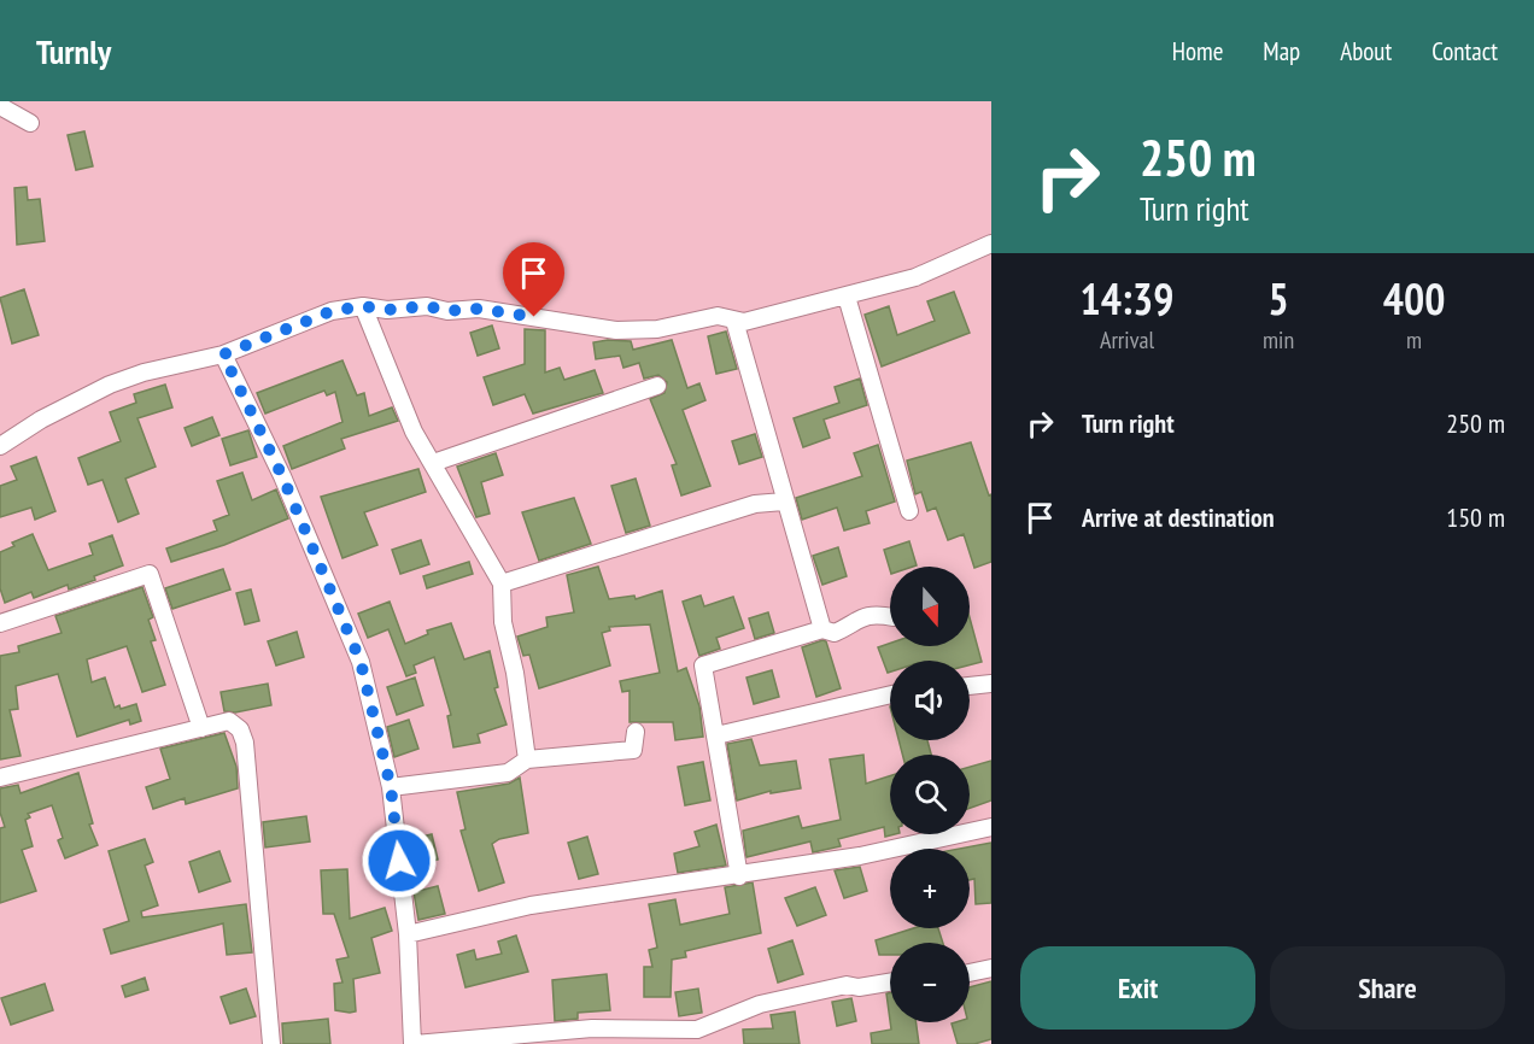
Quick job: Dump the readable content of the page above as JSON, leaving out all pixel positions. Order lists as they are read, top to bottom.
{
  "north": "bottom",
  "page": {
    "header": "Turnly",
    "nav": [
      "Home",
      "Map",
      "About",
      "Contact"
    ],
    "turn": ["250 m", "Turn right"],
    "eta": [
      "14:39",
      "Arrival",
      "5",
      "min",
      "400",
      "m"
    ],
    "list": [
      {
        "name": "Turn right",
        "value": "250 m"
      },
      {
        "name": "Arrive at destination",
        "value": "150 m"
      }
    ],
    "map_buttons": ["+", "−"],
    "buttons": ["Exit", "Share"]
  }
}
